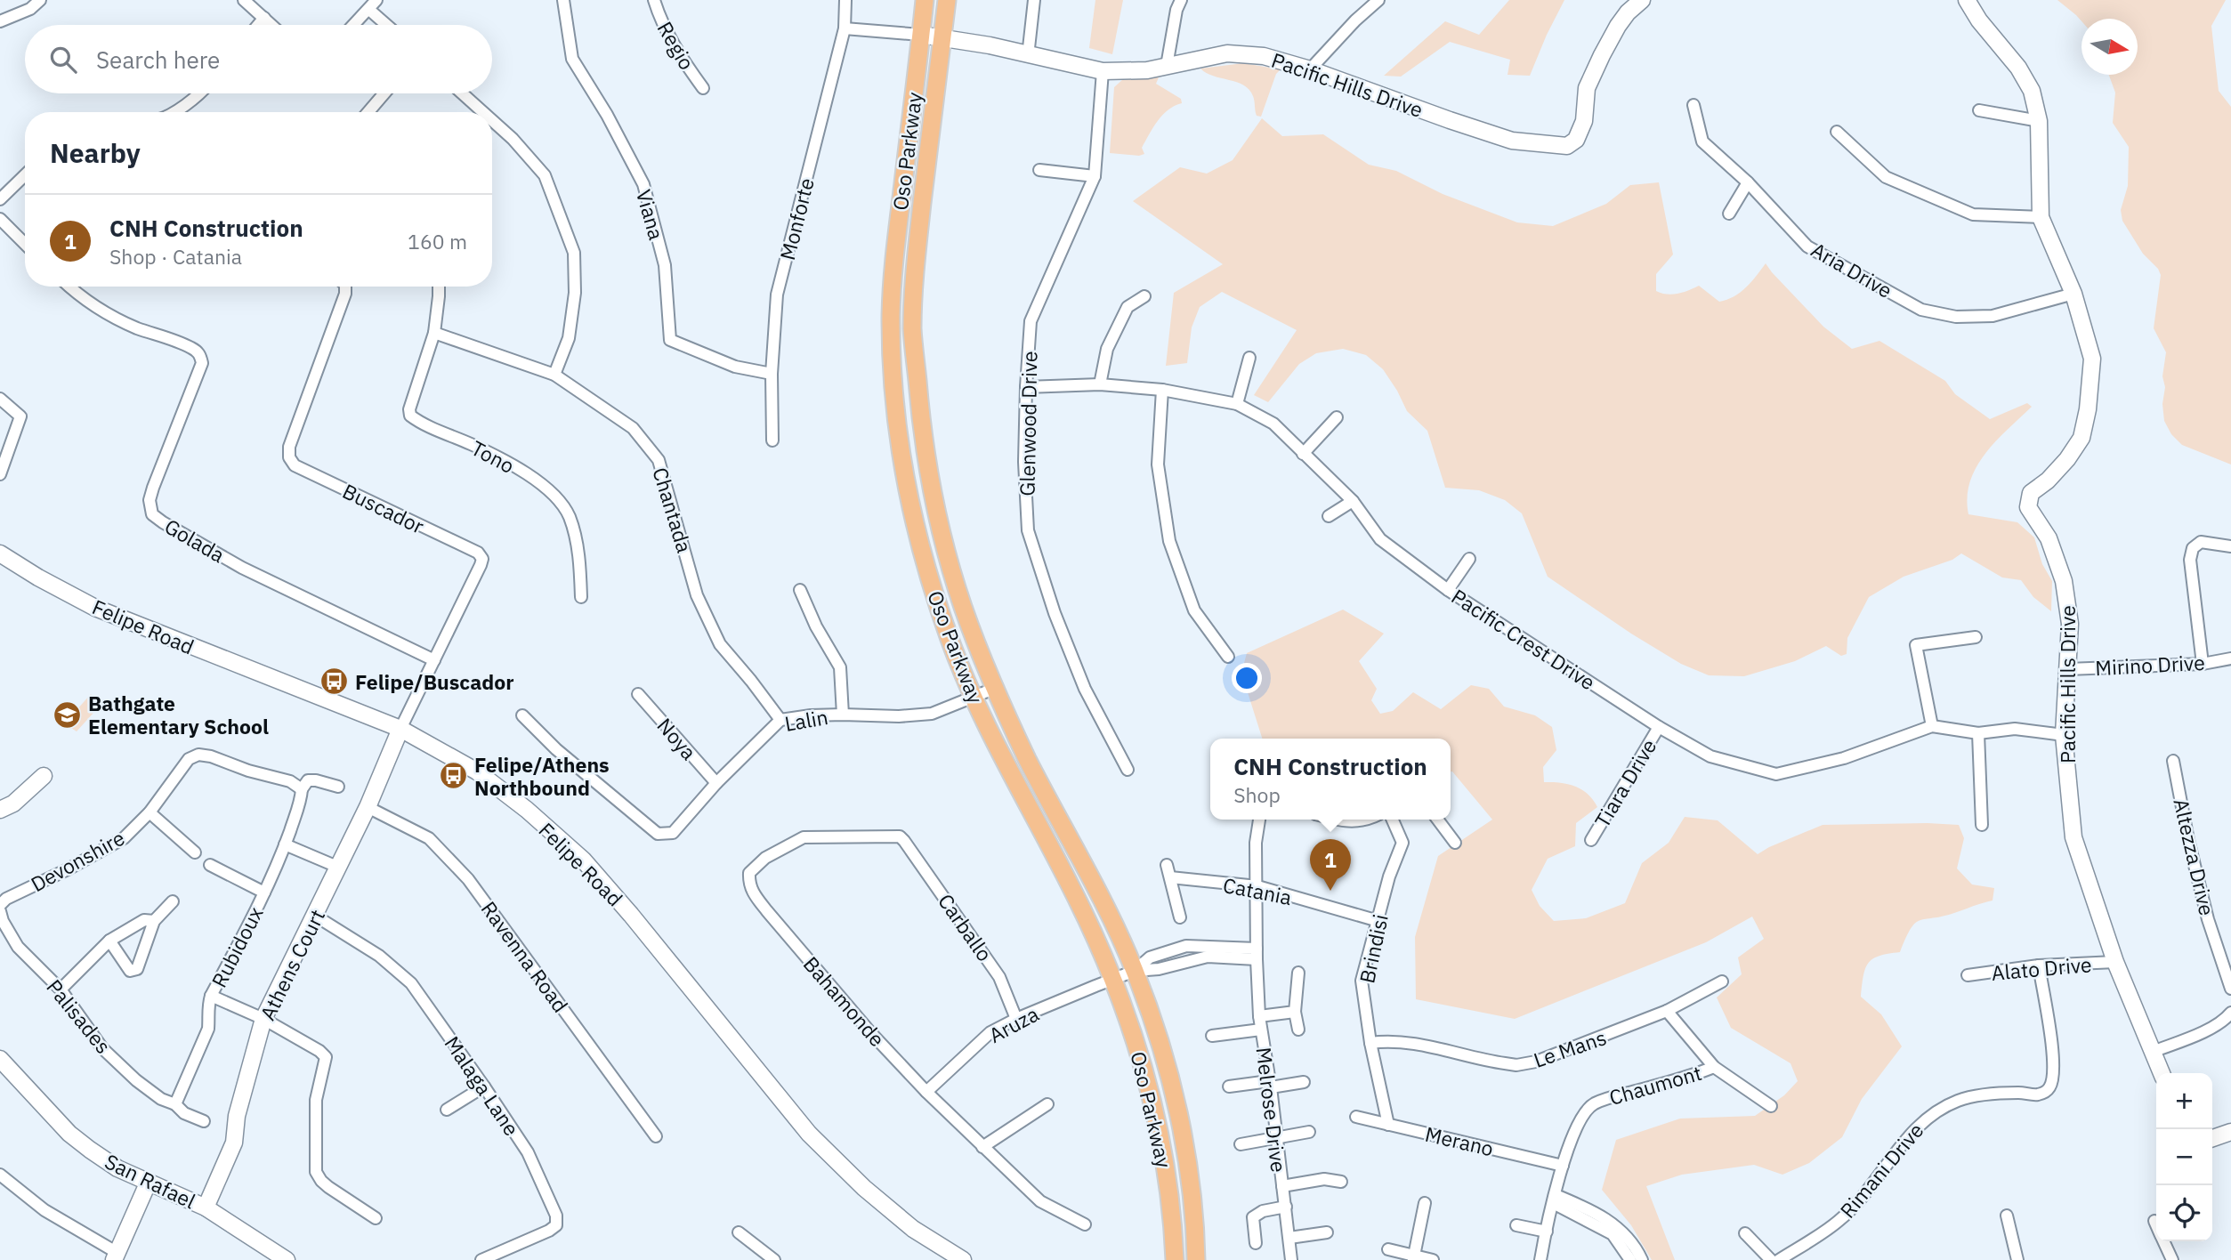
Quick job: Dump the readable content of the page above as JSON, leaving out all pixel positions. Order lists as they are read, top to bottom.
{
  "streets": {
    "main road": ["Oso Parkway"],
    "street": [
      "Regio",
      "Pacific Hills Drive",
      "Viana",
      "Monforte",
      "Aria Drive",
      "Glenwood Drive",
      "Tono",
      "Buscador",
      "Chantada",
      "Golada",
      "Felipe Road",
      "Pacific Crest Drive",
      "Mirino Drive",
      "Lalin",
      "Noya",
      "Tiara Drive",
      "Altezza Drive",
      "Devonshire",
      "Catania",
      "Carballo",
      "Rubidoux",
      "Brindisi",
      "Ravenna Road",
      "Athens Court",
      "Alato Drive",
      "Bahamonde",
      "Palisades",
      "Aruza",
      "Le Mans",
      "Chaumont",
      "Malaga Lane",
      "Melrose Drive",
      "Merano",
      "Rimani Drive",
      "San Rafael"
    ]
  },
  "crossings": [
    ["Pacific Hills Drive", "Oso Parkway"],
    ["Pacific Hills Drive", "Aria Drive"],
    ["Pacific Hills Drive", "Glenwood Drive"],
    ["Pacific Hills Drive", "Pacific Crest Drive"],
    ["Pacific Hills Drive", "Mirino Drive"],
    ["Pacific Hills Drive", "Alato Drive"],
    ["Oso Parkway", "Lalin"],
    ["Oso Parkway", "Aruza"],
    ["Viana", "Monforte"],
    ["Glenwood Drive", "Pacific Crest Drive"],
    ["Tono", "Chantada"],
    ["Buscador", "Golada"],
    ["Buscador", "Felipe Road"],
    ["Buscador", "Athens Court"],
    ["Chantada", "Lalin"],
    ["Felipe Road", "Athens Court"],
    ["Pacific Crest Drive", "Tiara Drive"],
    ["Lalin", "Noya"],
    ["Devonshire", "Rubidoux"],
    ["Catania", "Brindisi"],
    ["Catania", "Melrose Drive"],
    ["Carballo", "Bahamonde"],
    ["Carballo", "Aruza"],
    ["Rubidoux", "Palisades"],
    ["Brindisi", "Le Mans"],
    ["Brindisi", "Merano"],
    ["Ravenna Road", "Athens Court"],
    ["Athens Court", "Malaga Lane"],
    ["Athens Court", "San Rafael"],
    ["Alato Drive", "Rimani Drive"],
    ["Bahamonde", "Aruza"],
    ["Chaumont", "Merano"]
  ],
  "places": {
    "bus stop": ["Felipe/Buscador", "Felipe/Athens Northbound"],
    "school or university": ["Bathgate Elementary School"]
  },
  "north": "right",
  "page": {
    "search": "Search here",
    "heading": "Nearby",
    "list": [
      {
        "mark": "1",
        "name": "CNH Construction",
        "note": "Shop · Catania",
        "value": "160 m"
      }
    ],
    "popup": ["CNH Construction", "Shop"],
    "pins": "1",
    "map_buttons": ["+", "−"]
  }
}
